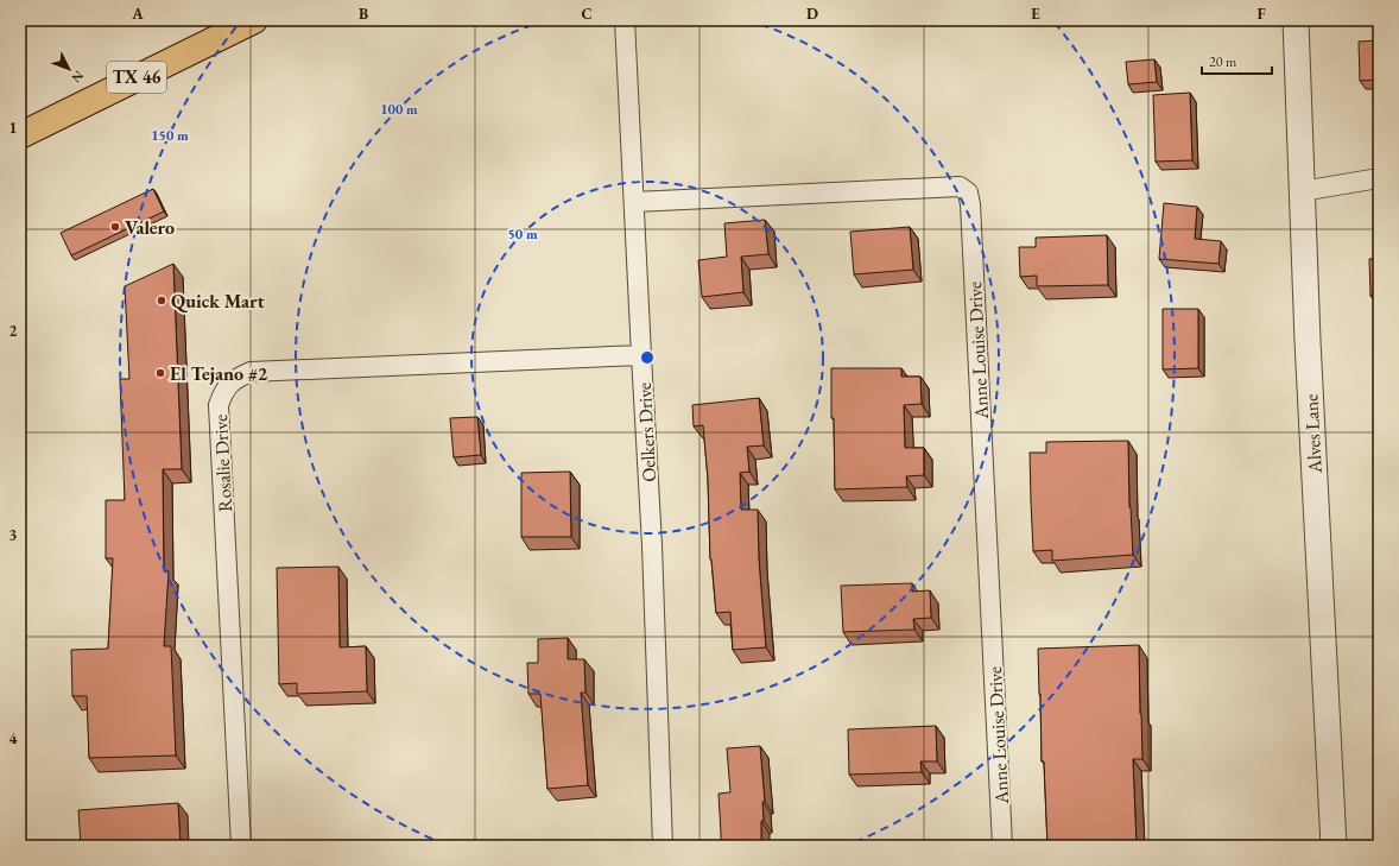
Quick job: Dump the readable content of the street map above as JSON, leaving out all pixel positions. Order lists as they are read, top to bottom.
{
  "streets": {
    "main road": ["TX 46"],
    "street": [
      "Anne Louise Drive",
      "Oelkers Drive",
      "Alves Lane",
      "Rosalie Drive"
    ]
  },
  "crossings": [
    ["Anne Louise Drive", "Oelkers Drive"],
    ["Oelkers Drive", "Rosalie Drive"]
  ],
  "places": ["Valero", "Quick Mart", "El Tejano #2"],
  "scale_bar": "20 m",
  "north": "bottom right",
  "grid": {
    "columns": [
      "A",
      "B",
      "C",
      "D",
      "E",
      "F"
    ],
    "rows": [
      "1",
      "2",
      "3",
      "4"
    ]
  },
  "rings": ["100 m", "150 m", "50 m"]
}
